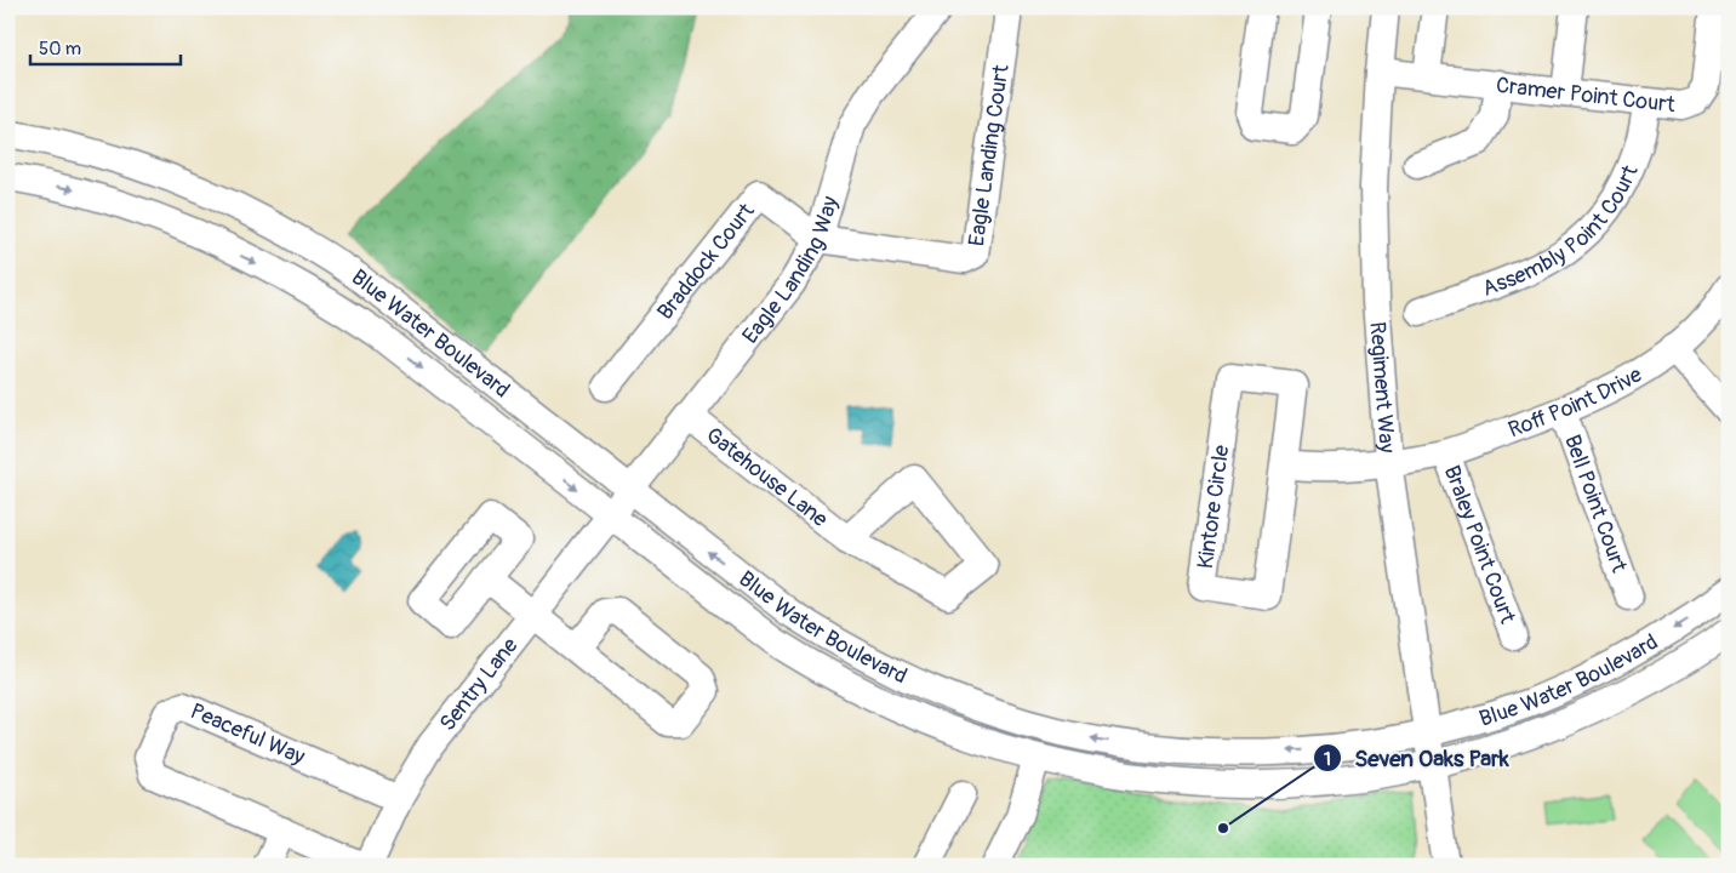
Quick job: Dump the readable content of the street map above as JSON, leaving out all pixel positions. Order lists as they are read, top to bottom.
{
  "streets": {
    "street": [
      "Cramer Point Court",
      "Eagle Landing Court",
      "Assembly Point Court",
      "Braddock Court",
      "Eagle Landing Way",
      "Blue Water Boulevard",
      "Regiment Way",
      "Roff Point Drive",
      "Gatehouse Lane",
      "Bell Point Court",
      "Kintore Circle",
      "Braley Point Court",
      "Sentry Lane",
      "Peaceful Way"
    ]
  },
  "crossings": [
    ["Cramer Point Court", "Assembly Point Court"],
    ["Cramer Point Court", "Regiment Way"],
    ["Eagle Landing Court", "Braddock Court"],
    ["Eagle Landing Court", "Eagle Landing Way"],
    ["Braddock Court", "Eagle Landing Way"],
    ["Eagle Landing Way", "Blue Water Boulevard"],
    ["Eagle Landing Way", "Gatehouse Lane"],
    ["Eagle Landing Way", "Sentry Lane"],
    ["Blue Water Boulevard", "Regiment Way"],
    ["Blue Water Boulevard", "Sentry Lane"],
    ["Regiment Way", "Roff Point Drive"],
    ["Roff Point Drive", "Bell Point Court"],
    ["Roff Point Drive", "Braley Point Court"],
    ["Sentry Lane", "Peaceful Way"]
  ],
  "places": ["Seven Oaks Park"],
  "scale_bar": "50 m"
}
